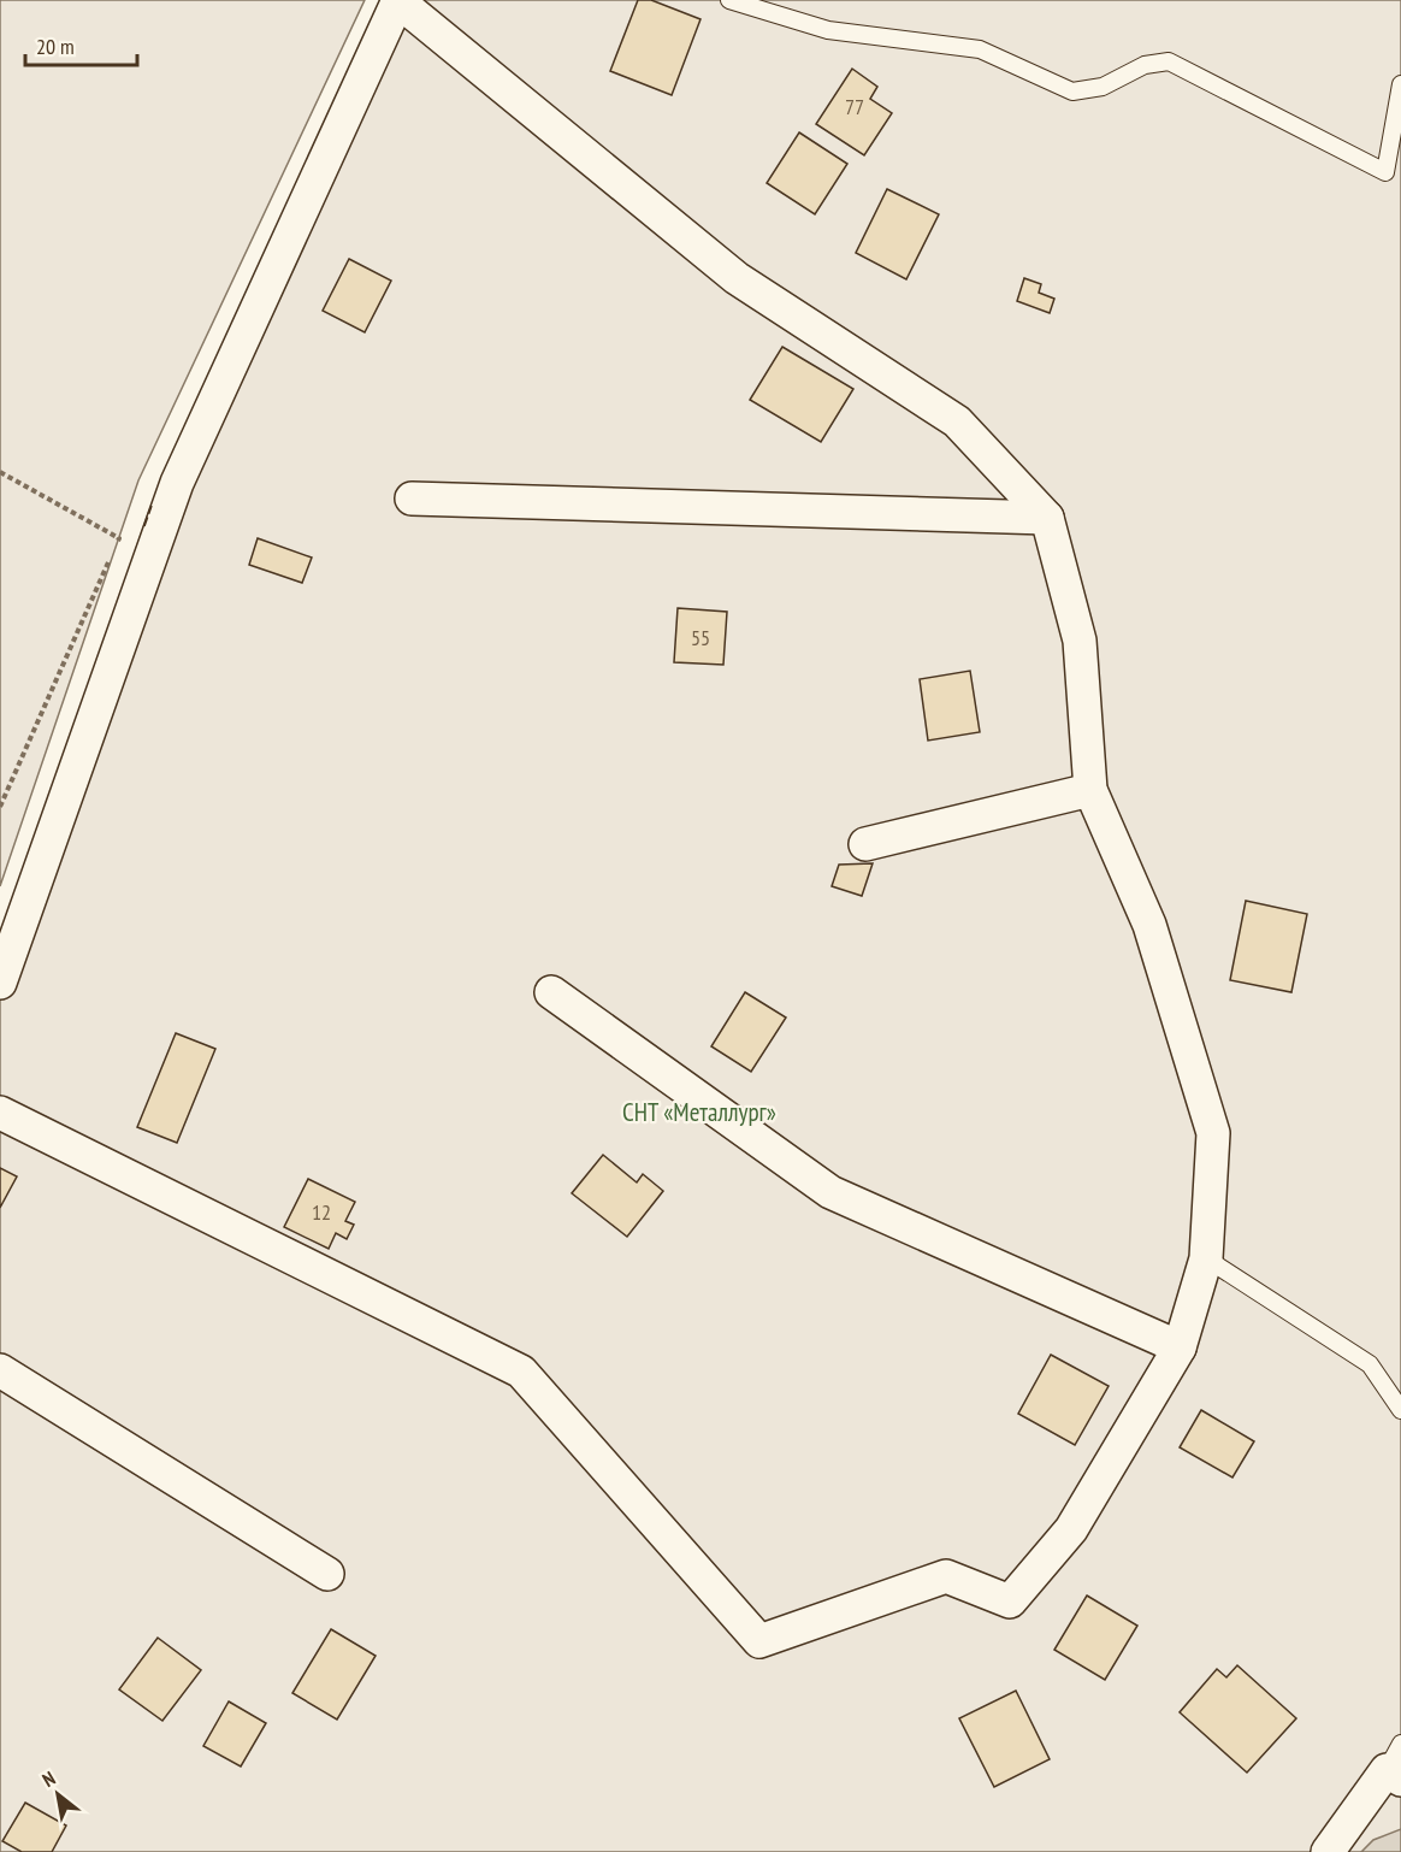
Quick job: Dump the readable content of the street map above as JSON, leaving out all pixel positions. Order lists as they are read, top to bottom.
{
  "parks": ["СНТ «Металлург»"],
  "house_numbers": ["77", "55", "12"],
  "scale_bar": "20 m",
  "north": "top left"
}
